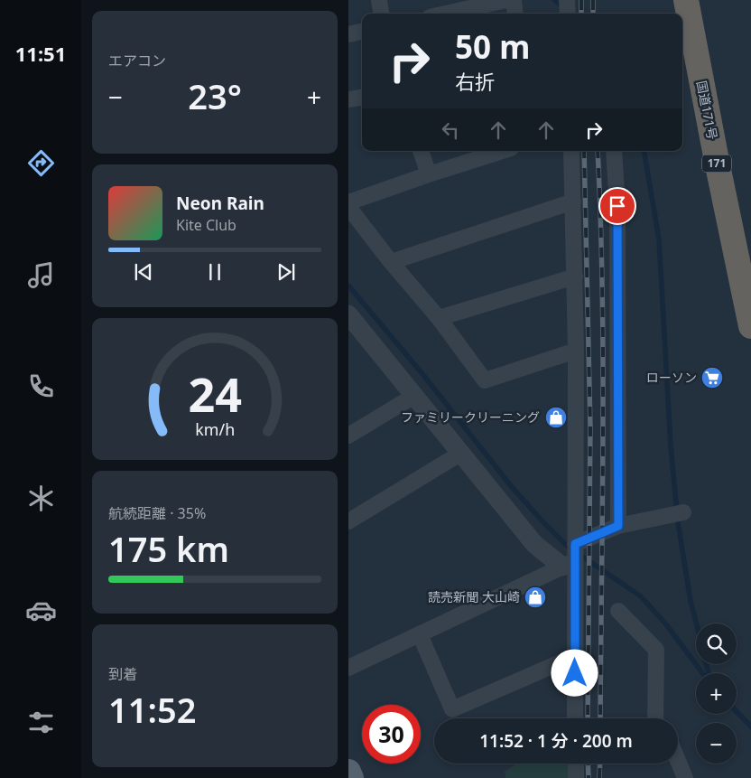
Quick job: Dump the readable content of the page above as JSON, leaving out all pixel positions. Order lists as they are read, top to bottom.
{
  "streets": {
    "highway": ["国道171号", "171"]
  },
  "places": {
    "supermarket": ["ローソン"],
    "shop": ["ファミリークリーニング", "読売新聞 大山崎"]
  },
  "page": {
    "tabs": "11:51",
    "tile": [
      "エアコン",
      ["航続距離 · 35%", "175 km"],
      ["到着", "11:52"]
    ],
    "turn": ["50 m", "右折"],
    "heat": ["−", "23°", "+"],
    "song": ["Neon Rain", "Kite Club"],
    "map_buttons": ["+", "−"],
    "limit": "30",
    "trip": "11:52 · 1 分 · 200 m",
    "gauge": ["24", "km/h"]
  }
}
